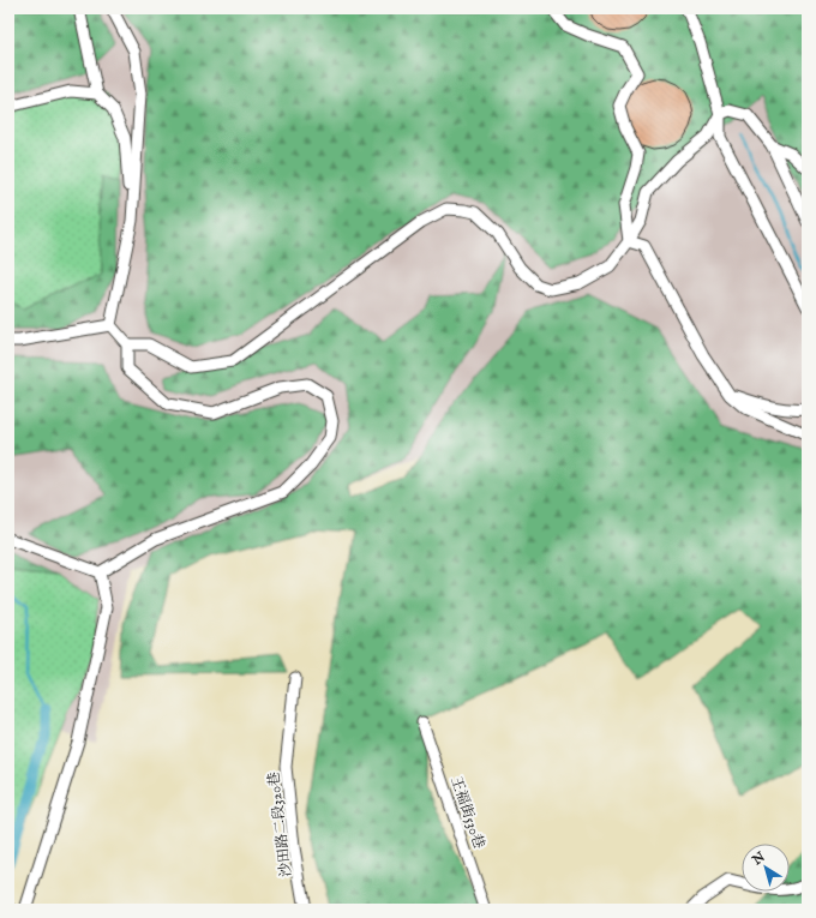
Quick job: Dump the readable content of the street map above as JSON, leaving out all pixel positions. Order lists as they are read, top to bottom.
{
  "streets": {
    "street": ["王福街530巷", "沙田路二段320巷"]
  },
  "north": "top left"
}
